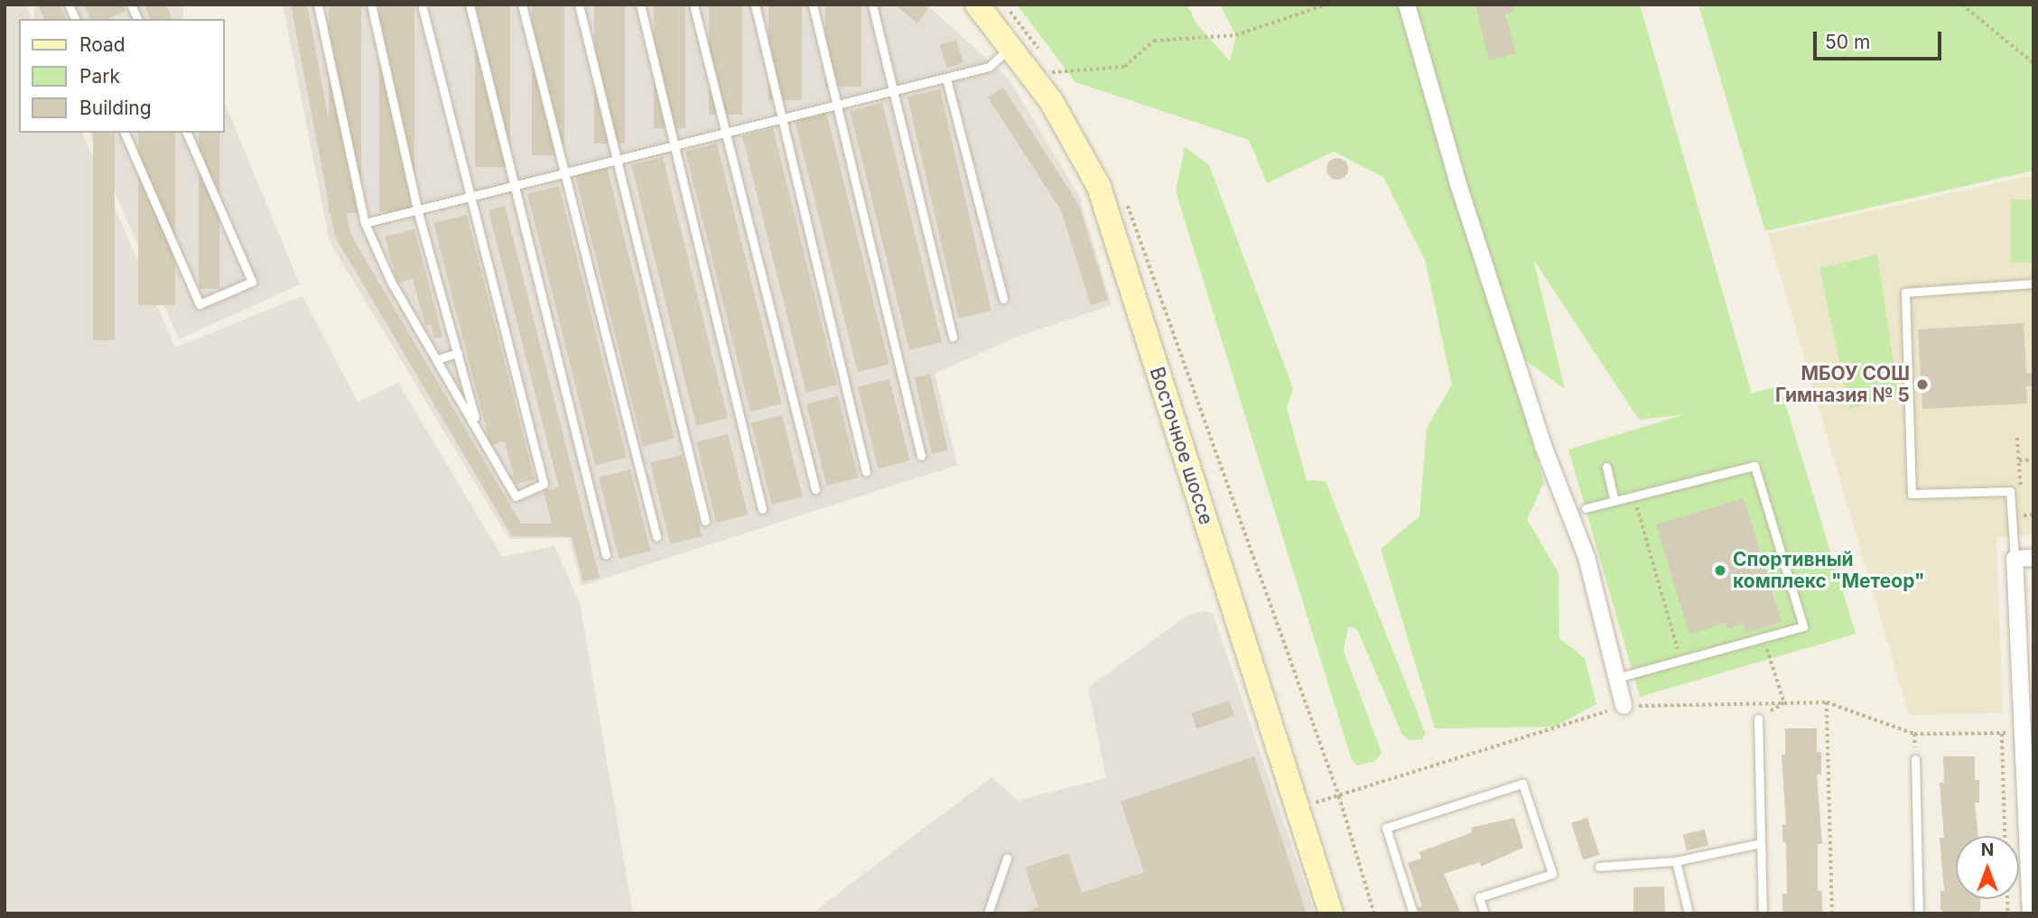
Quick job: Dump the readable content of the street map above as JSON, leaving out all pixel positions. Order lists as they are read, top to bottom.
{
  "streets": {
    "main road": ["Восточное шоссе"]
  },
  "places": ["МБОУ СОШ Гимназия № 5", "Спортивный комплекс \"Метеор\""],
  "legend": ["Road", "Park", "Building"],
  "scale_bar": "50 m",
  "north": "top"
}
